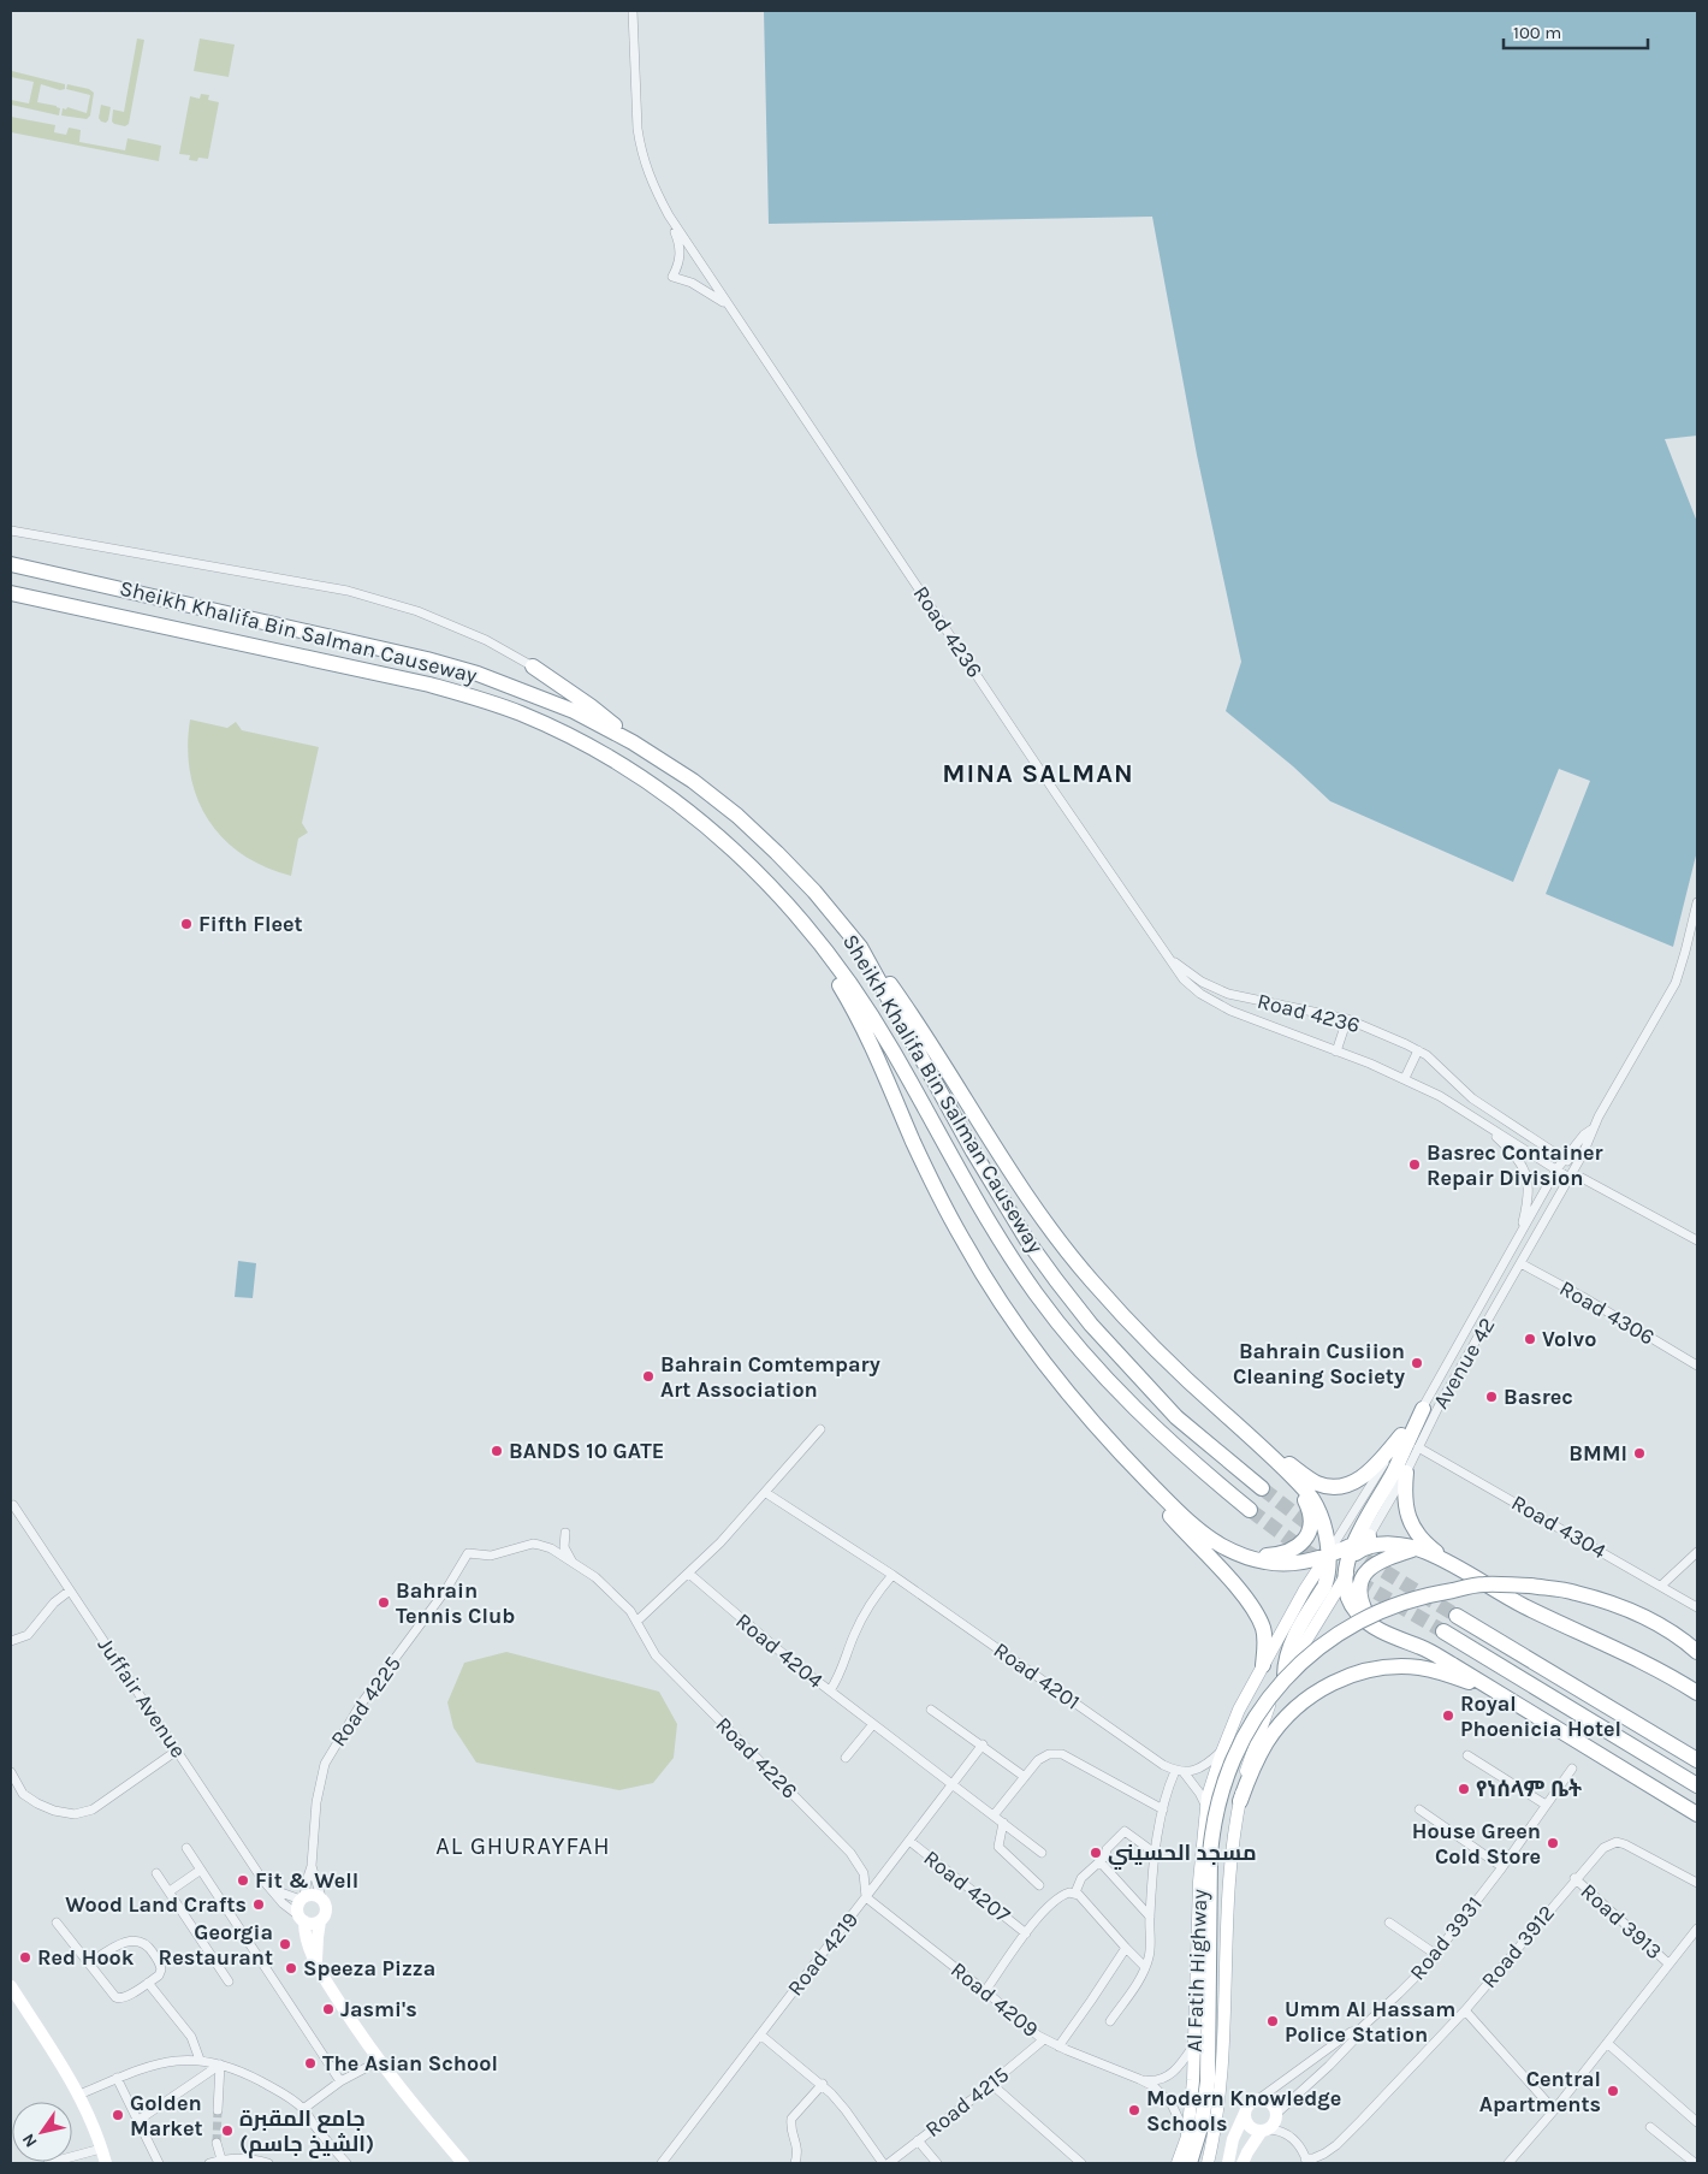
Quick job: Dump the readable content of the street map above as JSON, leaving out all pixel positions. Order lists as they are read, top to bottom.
{
  "streets": {
    "highway": ["Sheikh Khalifa Bin Salman Causeway"],
    "main road": ["Al Fatih Highway"],
    "street": [
      "Road 4236",
      "Road 4306",
      "Avenue 42",
      "Road 4304",
      "Road 4204",
      "Road 4201",
      "Juffair Avenue",
      "Road 4225",
      "Road 4226",
      "Road 4207",
      "Road 3913",
      "Road 3931",
      "Road 3912",
      "Road 4219",
      "Road 4209",
      "Road 4215"
    ]
  },
  "crossings": [
    ["Road 4236", "Avenue 42"],
    ["Road 4306", "Avenue 42"],
    ["Avenue 42", "Road 4304"],
    ["Avenue 42", "Al Fatih Highway"],
    ["Road 4204", "Road 4219"],
    ["Road 4201", "Al Fatih Highway"],
    ["Juffair Avenue", "Road 4225"],
    ["Road 4225", "Road 4226"],
    ["Road 4226", "Road 4219"],
    ["Road 4226", "Road 4209"],
    ["Road 4207", "Road 4219"],
    ["Road 4207", "Road 4209"],
    ["Road 3913", "Road 3912"],
    ["Road 4219", "Road 4209"],
    ["Al Fatih Highway", "Road 4209"],
    ["Road 4209", "Road 4215"]
  ],
  "districts": ["MINA SALMAN", "AL GHURAYFAH"],
  "places": [
    "Fifth Fleet",
    "Basrec Container Repair Division",
    "Volvo",
    "Bahrain Cusiion Cleaning Society",
    "Bahrain Comtempary Art Association",
    "Basrec",
    "BANDS 10 GATE",
    "BMMI",
    "Bahrain Tennis Club",
    "Royal Phoenicia Hotel",
    "የነሰላም ቤት",
    "House Green Cold Store",
    "مسجد الحسيني",
    "Fit & Well",
    "Wood Land Crafts",
    "Georgia Restaurant",
    "Red Hook",
    "Speeza Pizza",
    "Jasmi's",
    "Umm Al Hassam Police Station",
    "The Asian School",
    "Central Apartments",
    "Modern Knowledge Schools",
    "Golden Market",
    "جامع المقبرة (الشيخ جاسم)"
  ],
  "scale_bar": "100 m",
  "north": "bottom left"
}
